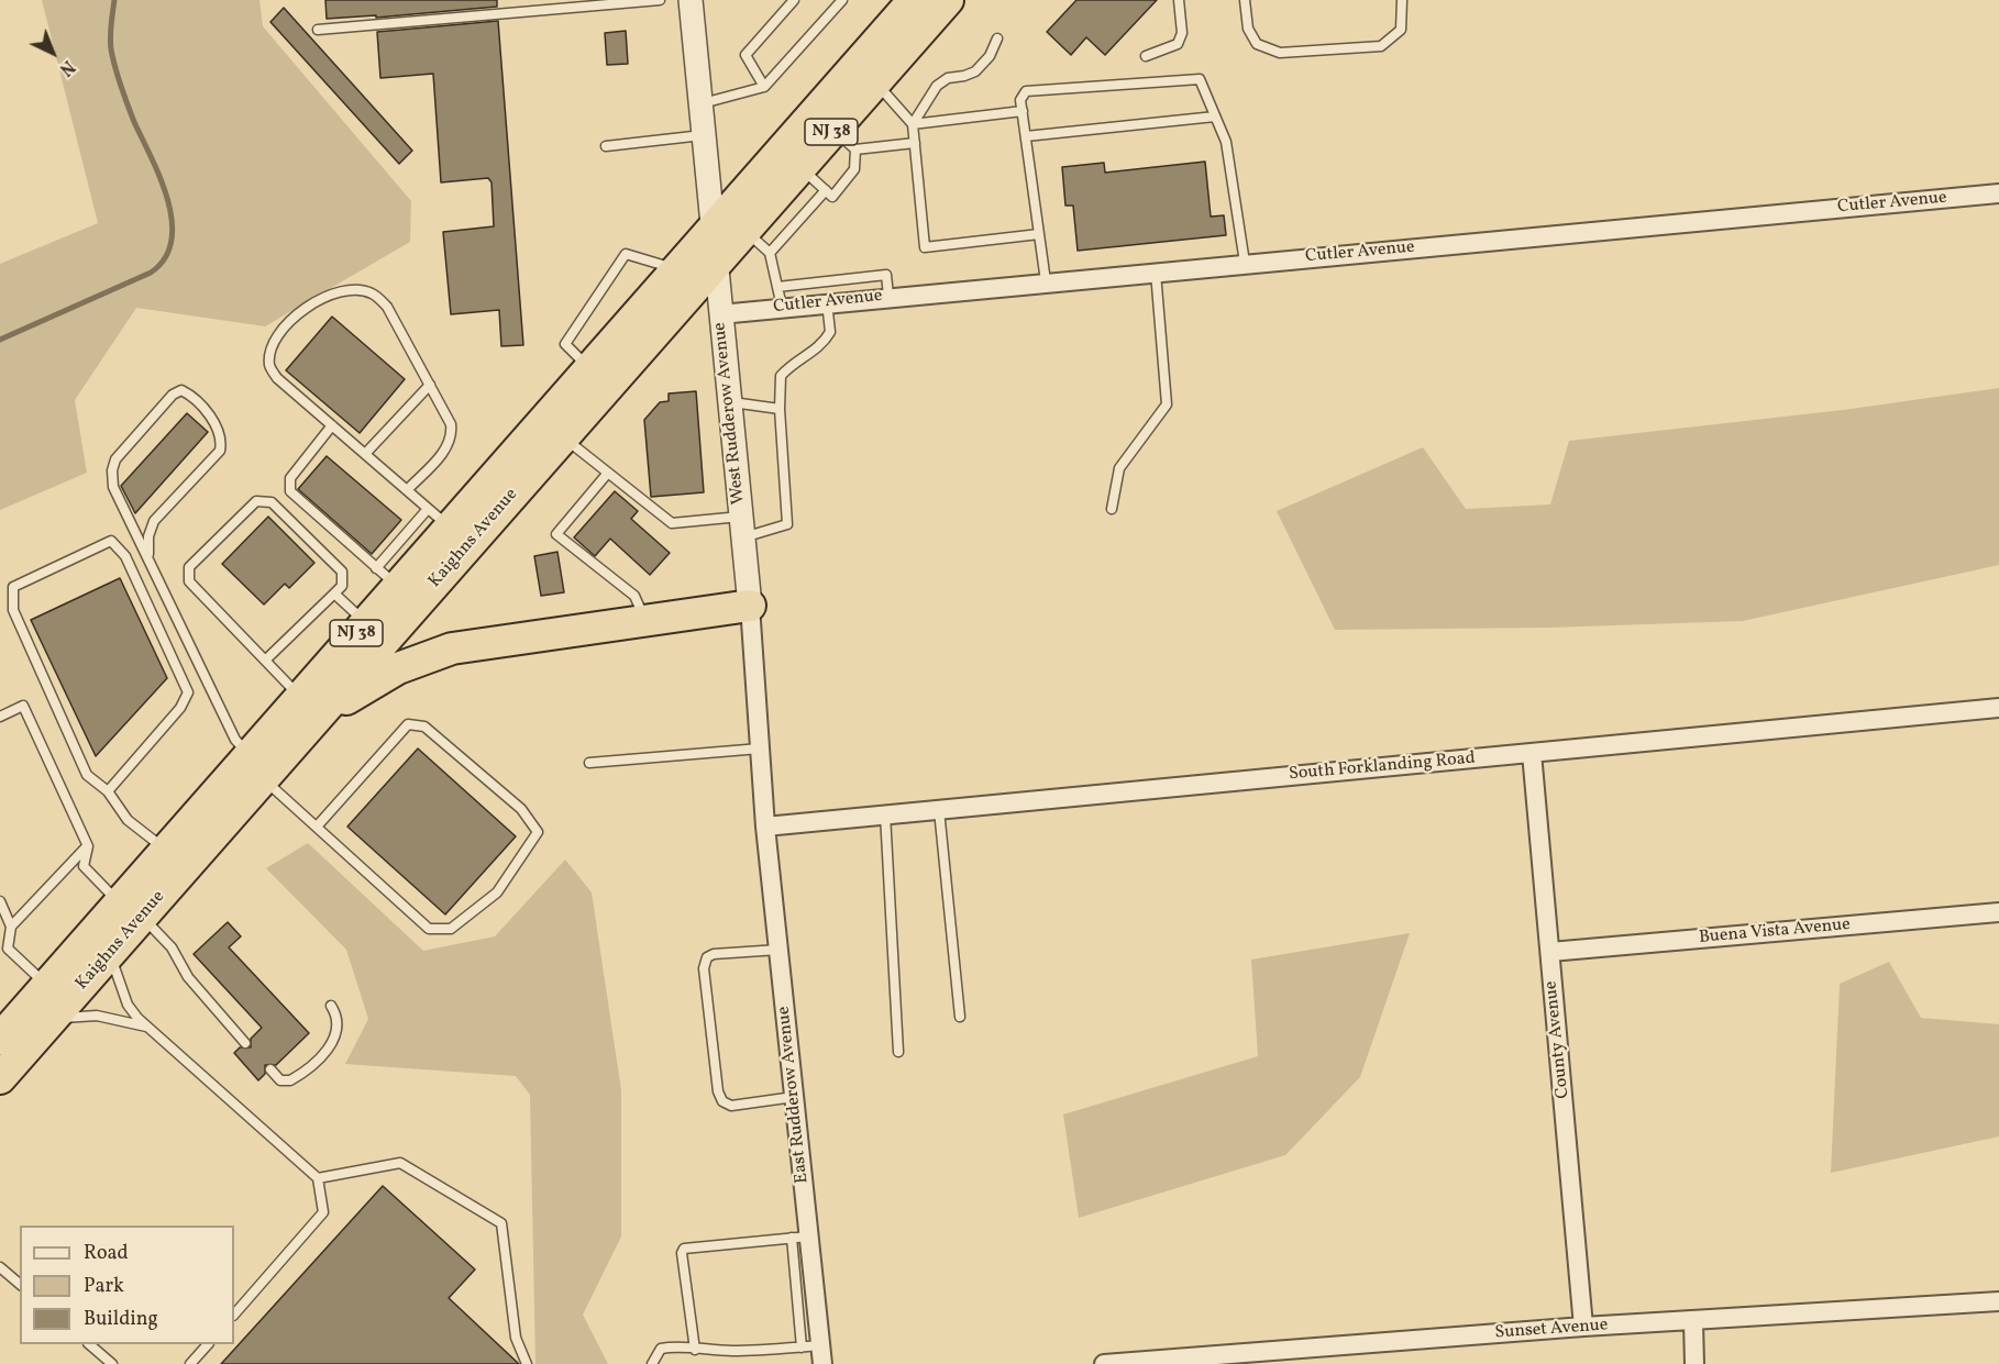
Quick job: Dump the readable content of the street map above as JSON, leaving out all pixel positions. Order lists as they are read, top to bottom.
{
  "streets": {
    "highway": ["NJ 38", "Kaighns Avenue"],
    "street": [
      "Cutler Avenue",
      "West Rudderow Avenue",
      "South Forklanding Road",
      "Buena Vista Avenue",
      "County Avenue",
      "East Rudderow Avenue",
      "Sunset Avenue"
    ]
  },
  "crossings": [
    ["Cutler Avenue", "West Rudderow Avenue"],
    ["West Rudderow Avenue", "Kaighns Avenue"],
    ["West Rudderow Avenue", "South Forklanding Road"],
    ["West Rudderow Avenue", "East Rudderow Avenue"],
    ["South Forklanding Road", "County Avenue"],
    ["South Forklanding Road", "East Rudderow Avenue"],
    ["Buena Vista Avenue", "County Avenue"],
    ["County Avenue", "Sunset Avenue"]
  ],
  "legend": ["Road", "Park", "Building"],
  "north": "bottom right"
}
